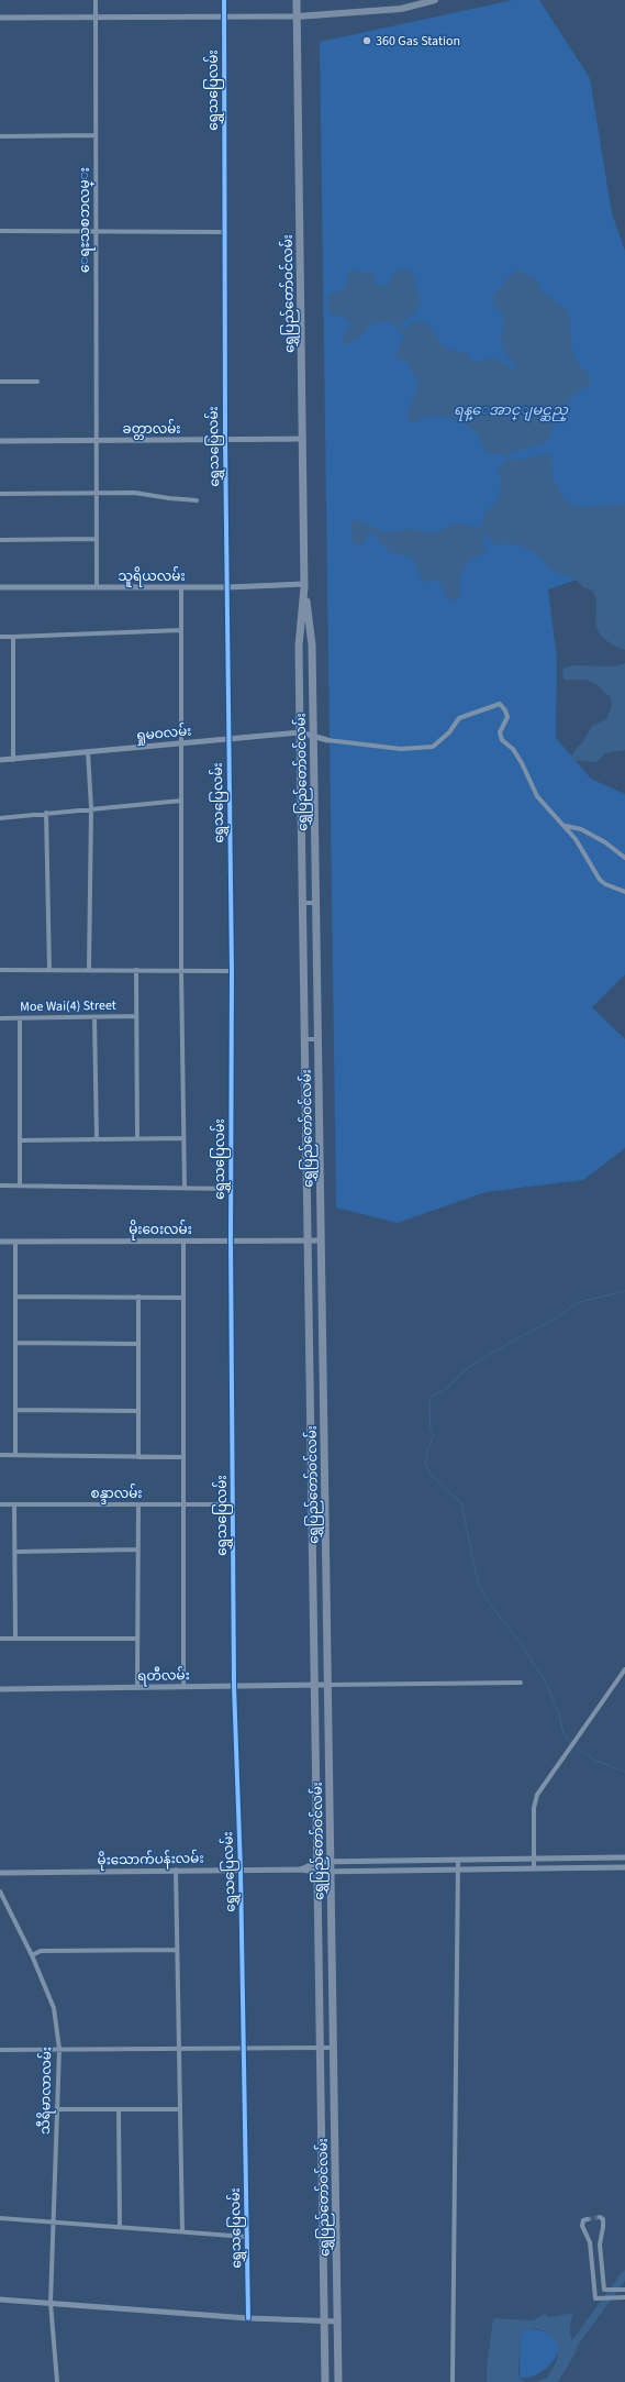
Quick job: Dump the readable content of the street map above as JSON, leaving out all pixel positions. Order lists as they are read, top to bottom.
{
  "streets": {
    "main road": ["ရွှေပြည်တော်ဝင်လမ်း"],
    "street": [
      "ရွှေသပြေလမ်း",
      "ေရႊသစၥာလမ္း",
      "ခတ္တာလမ်း",
      "သူရိယလမ်း",
      "ရှုမဝလမ်း",
      "Moe Wai(4) Street",
      "မိုးဝေးလမ်း",
      "စန္ဒာလမ်း",
      "ရတီလမ်း",
      "မိုးသောက်ပန်းလမ်း",
      "သီရိမာလာလမ်း"
    ]
  },
  "crossings": [
    ["ရွှေသပြေလမ်း", "ခတ္တာလမ်း"],
    ["ရွှေသပြေလမ်း", "သူရိယလမ်း"],
    ["ရွှေသပြေလမ်း", "ရှုမဝလမ်း"],
    ["ရွှေသပြေလမ်း", "မိုးဝေးလမ်း"],
    ["ရွှေသပြေလမ်း", "စန္ဒာလမ်း"],
    ["ရွှေသပြေလမ်း", "ရတီလမ်း"],
    ["ရွှေသပြေလမ်း", "မိုးသောက်ပန်းလမ်း"],
    ["ေရႊသစၥာလမ္း", "ခတ္တာလမ်း"],
    ["ေရႊသစၥာလမ္း", "သူရိယလမ်း"],
    ["ရွှေပြည်တော်ဝင်လမ်း", "ခတ္တာလမ်း"],
    ["ရွှေပြည်တော်ဝင်လမ်း", "သူရိယလမ်း"],
    ["ရွှေပြည်တော်ဝင်လမ်း", "ရှုမဝလမ်း"],
    ["ရွှေပြည်တော်ဝင်လမ်း", "မိုးဝေးလမ်း"],
    ["ရွှေပြည်တော်ဝင်လမ်း", "ရတီလမ်း"]
  ],
  "water": ["ရန္ေအာင္ျမင္ဆည္"],
  "places": ["360 Gas Station"]
}
